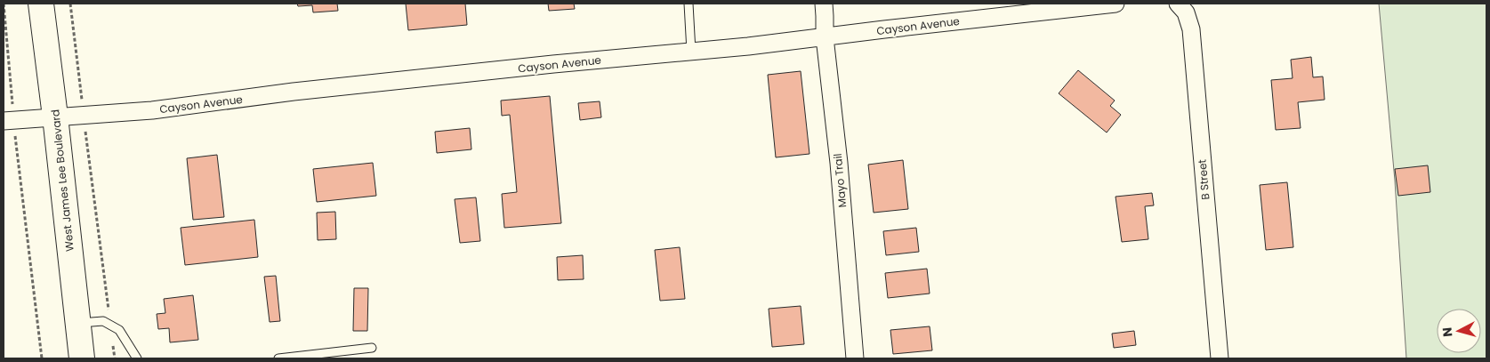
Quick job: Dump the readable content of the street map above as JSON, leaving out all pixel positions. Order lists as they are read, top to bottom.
{
  "streets": {
    "main road": ["West James Lee Boulevard"],
    "street": ["Cayson Avenue", "B Street", "Mayo Trail"]
  },
  "crossings": [
    ["Cayson Avenue", "West James Lee Boulevard"],
    ["Cayson Avenue", "Mayo Trail"]
  ],
  "north": "left"
}
